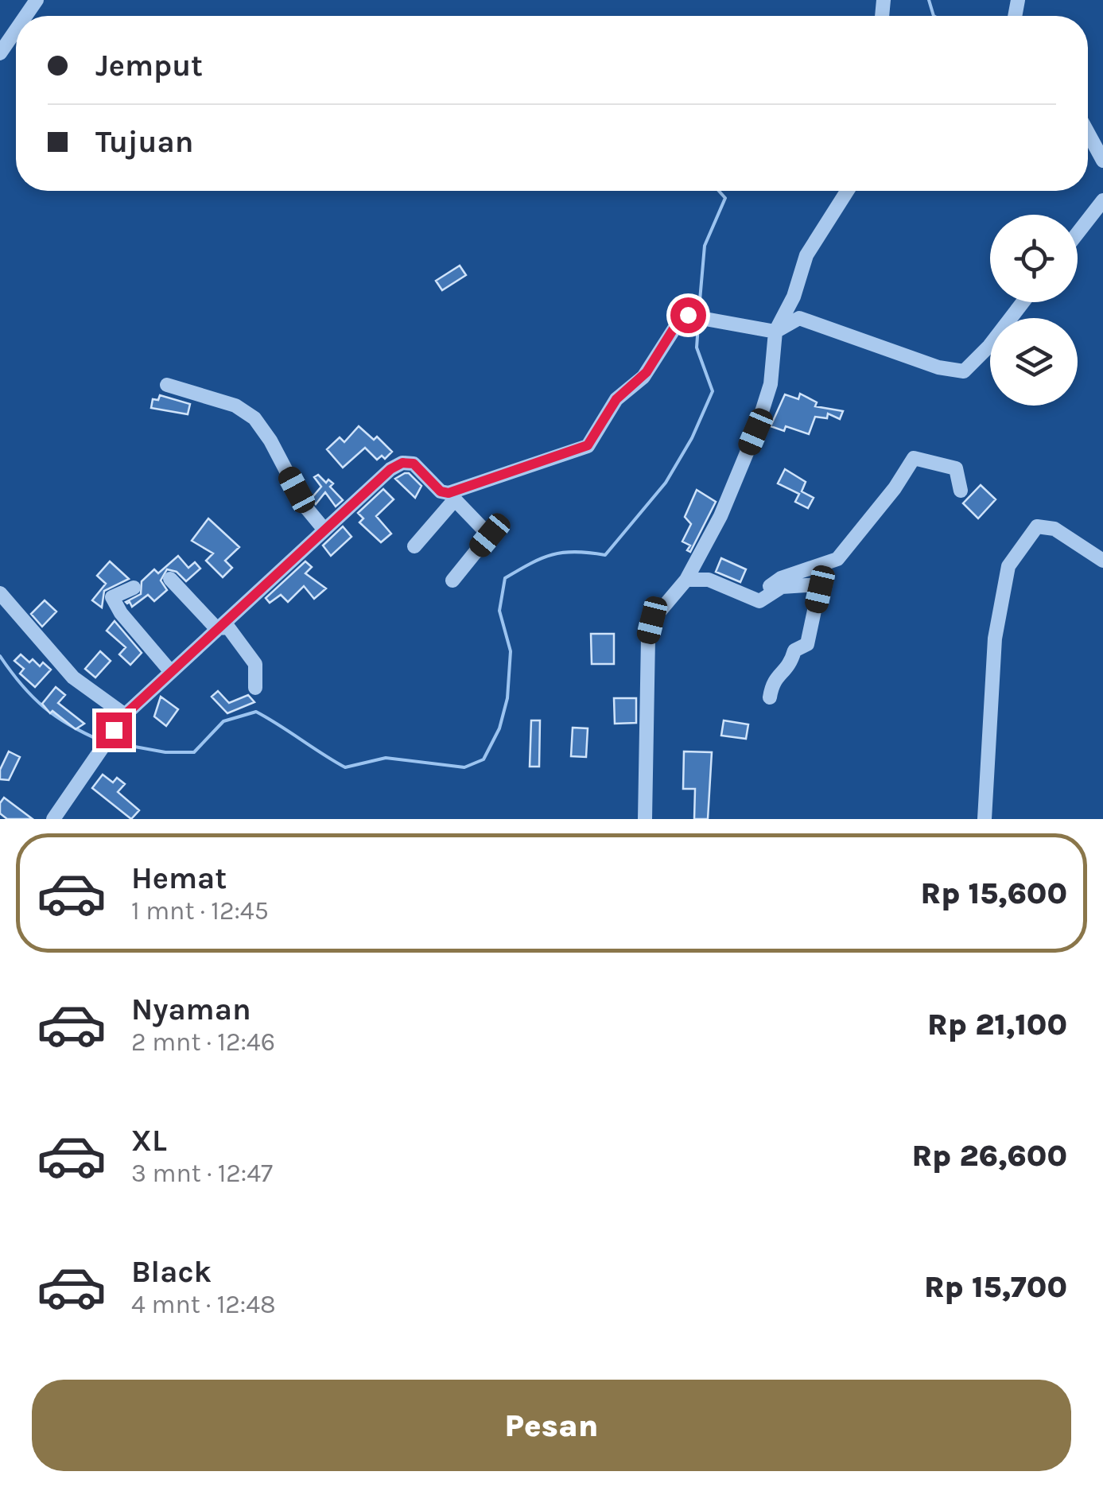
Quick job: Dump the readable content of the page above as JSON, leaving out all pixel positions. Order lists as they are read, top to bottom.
{
  "page": {
    "banner": ["Jemput", "Tujuan"],
    "list": [
      {
        "name": "Hemat",
        "note": "1 mnt · 12:45",
        "value": "Rp 15,600"
      },
      {
        "name": "Nyaman",
        "note": "2 mnt · 12:46",
        "value": "Rp 21,100"
      },
      {
        "name": "XL",
        "note": "3 mnt · 12:47",
        "value": "Rp 26,600"
      },
      {
        "name": "Black",
        "note": "4 mnt · 12:48",
        "value": "Rp 15,700"
      }
    ],
    "buttons": "Pesan"
  }
}
